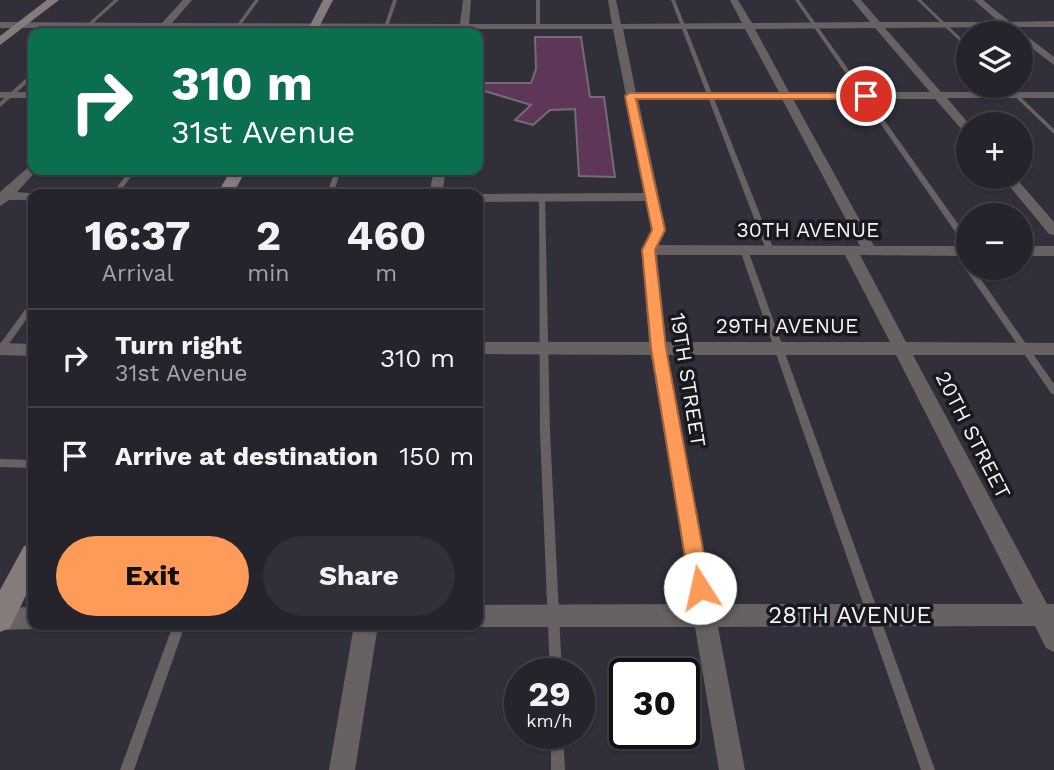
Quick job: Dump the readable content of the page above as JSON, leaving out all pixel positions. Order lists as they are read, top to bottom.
{
  "streets": {
    "street": [
      "30TH AVENUE",
      "29TH AVENUE",
      "19TH STREET",
      "20TH STREET",
      "28TH AVENUE"
    ]
  },
  "crossings": [
    ["30TH AVENUE", "19TH STREET"],
    ["30TH AVENUE", "20TH STREET"],
    ["29TH AVENUE", "19TH STREET"],
    ["29TH AVENUE", "20TH STREET"],
    ["19TH STREET", "28TH AVENUE"],
    ["20TH STREET", "28TH AVENUE"]
  ],
  "page": {
    "map_buttons": ["+", "−"],
    "turn": ["310 m", "31st Avenue"],
    "eta": [
      "16:37",
      "Arrival",
      "2",
      "min",
      "460",
      "m"
    ],
    "list": [
      {
        "name": "Turn right",
        "note": "31st Avenue",
        "value": "310 m"
      },
      {
        "name": "Arrive at destination",
        "value": "150 m"
      }
    ],
    "buttons": ["Exit", "Share"],
    "speed": "29 km/h",
    "limit": "30"
  }
}
